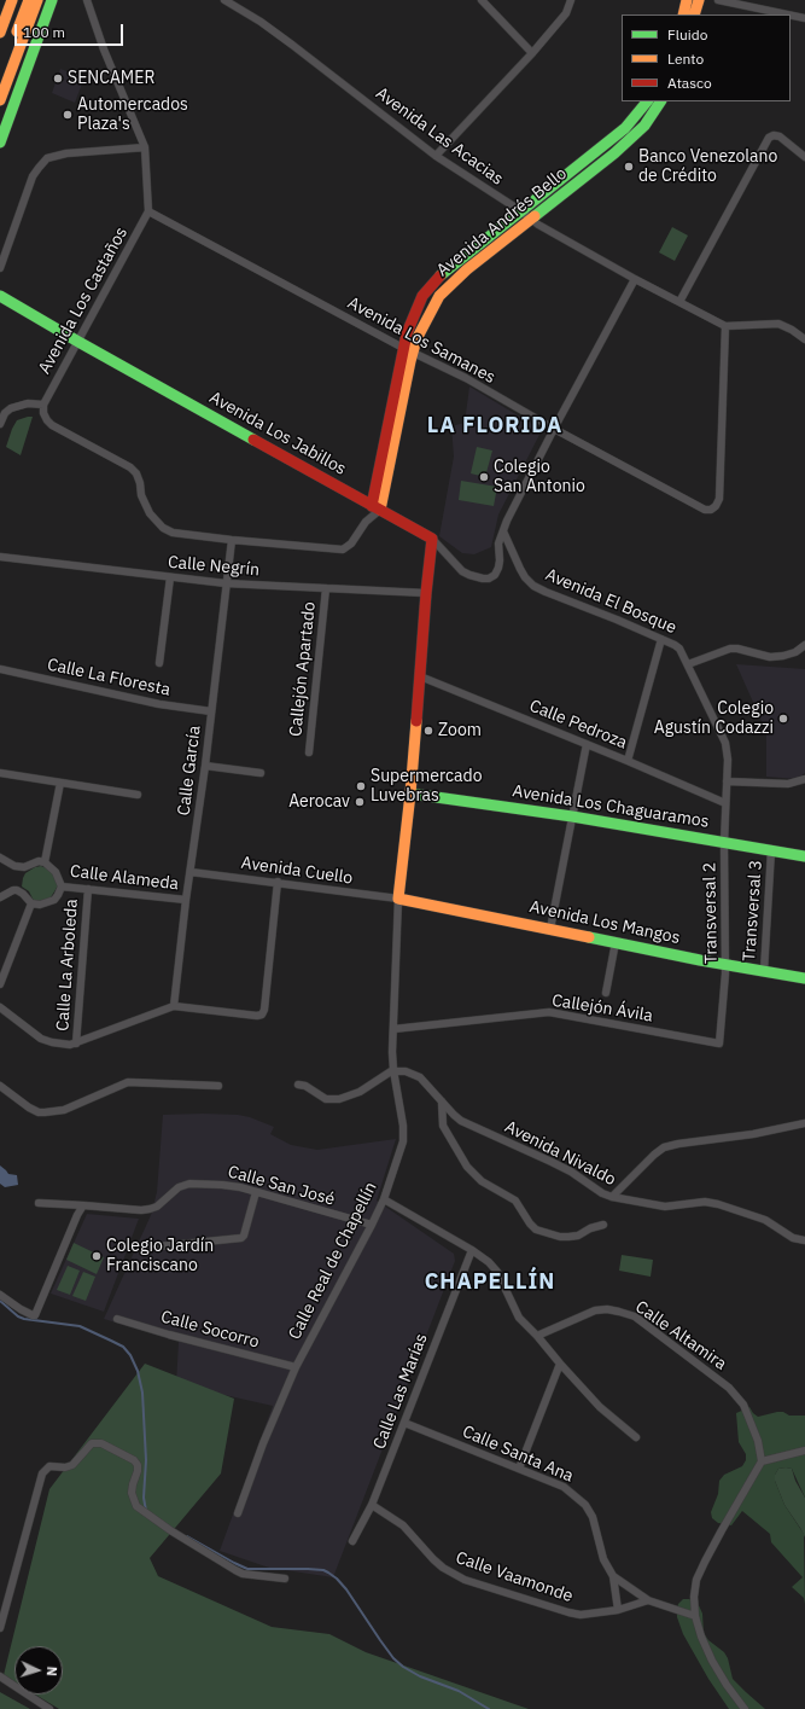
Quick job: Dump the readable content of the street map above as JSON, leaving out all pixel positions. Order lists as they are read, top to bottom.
{
  "streets": {
    "street": [
      "Avenida Las Acacias",
      "Avenida Andrés Bello",
      "Avenida Los Castaños",
      "Avenida Los Samanes",
      "Avenida Los Jabillos",
      "Calle Negrín",
      "Avenida El Bosque",
      "Callejón Apartado",
      "Calle La Floresta",
      "Calle Pedroza",
      "Calle García",
      "Avenida Los Chaguaramos",
      "Avenida Cuello",
      "Calle Alameda",
      "Transversal 3",
      "Transversal 2",
      "Avenida Los Mangos",
      "Calle La Arboleda",
      "Callejón Ávila",
      "Avenida Nivaldo",
      "Calle San José",
      "Calle Real de Chapellín",
      "Calle Socorro",
      "Calle Altamira",
      "Calle Las Marías",
      "Calle Santa Ana",
      "Calle Vaamonde"
    ]
  },
  "crossings": [
    ["Avenida Las Acacias", "Avenida Andrés Bello"],
    ["Avenida Las Acacias", "Avenida Los Samanes"],
    ["Avenida Andrés Bello", "Avenida Los Samanes"],
    ["Avenida Andrés Bello", "Avenida Los Jabillos"],
    ["Avenida Los Castaños", "Avenida Los Samanes"],
    ["Avenida Los Castaños", "Avenida Los Jabillos"],
    ["Avenida Los Jabillos", "Avenida El Bosque"],
    ["Calle Negrín", "Callejón Apartado"],
    ["Calle Negrín", "Calle García"],
    ["Avenida El Bosque", "Transversal 2"],
    ["Calle La Floresta", "Calle García"],
    ["Calle Pedroza", "Transversal 2"],
    ["Calle García", "Avenida Cuello"],
    ["Calle García", "Calle Alameda"],
    ["Avenida Los Chaguaramos", "Transversal 3"],
    ["Avenida Los Chaguaramos", "Transversal 2"],
    ["Avenida Cuello", "Avenida Los Mangos"],
    ["Avenida Cuello", "Calle Real de Chapellín"],
    ["Calle Alameda", "Calle La Arboleda"],
    ["Transversal 3", "Avenida Los Mangos"],
    ["Transversal 2", "Avenida Los Mangos"],
    ["Transversal 2", "Callejón Ávila"],
    ["Avenida Los Mangos", "Calle Real de Chapellín"],
    ["Callejón Ávila", "Calle Real de Chapellín"],
    ["Avenida Nivaldo", "Calle Real de Chapellín"],
    ["Calle San José", "Calle Real de Chapellín"],
    ["Calle Real de Chapellín", "Calle Socorro"],
    ["Calle Las Marías", "Calle Santa Ana"],
    ["Calle Las Marías", "Calle Vaamonde"],
    ["Calle Santa Ana", "Calle Vaamonde"]
  ],
  "districts": ["LA FLORIDA", "CHAPELLÍN"],
  "places": [
    "SENCAMER",
    "Automercados Plaza's",
    "Banco Venezolano de Crédito",
    "Colegio San Antonio",
    "Colegio Agustín Codazzi",
    "Zoom",
    "Supermercado Luvebras",
    "Aerocav",
    "Colegio Jardín Franciscano"
  ],
  "legend": ["Fluido", "Lento", "Atasco"],
  "scale_bar": "100 m",
  "north": "right"
}
